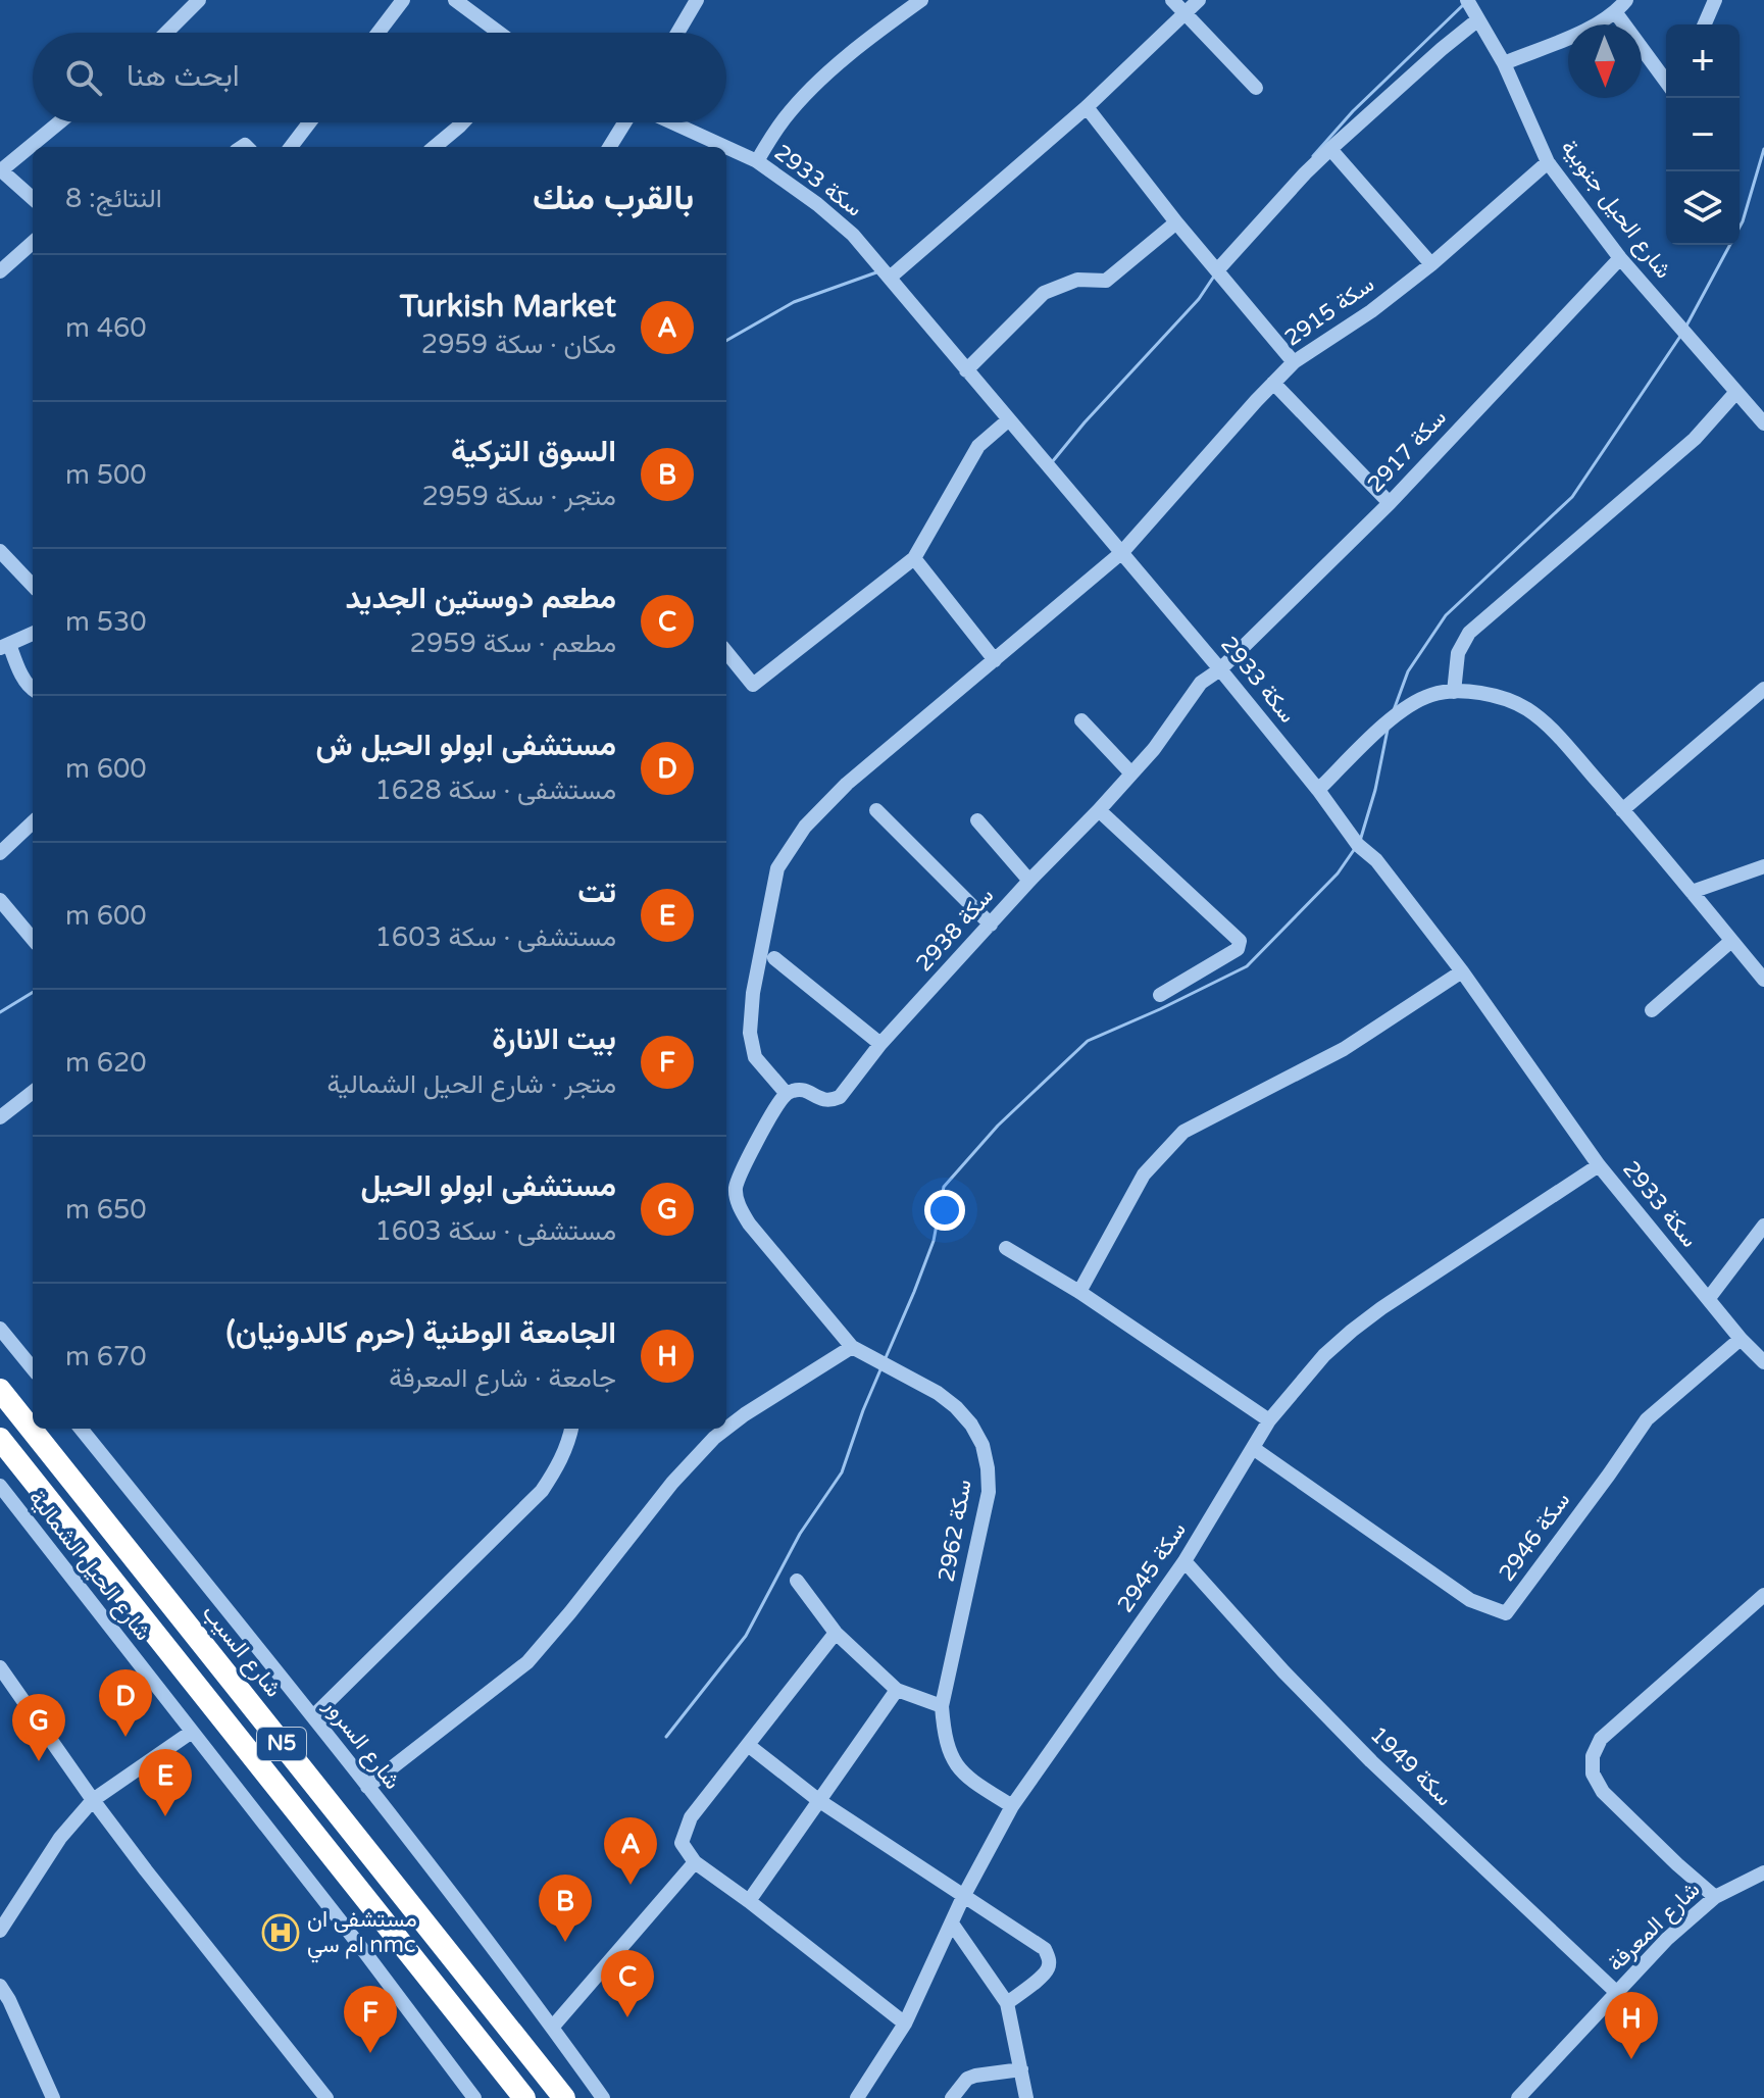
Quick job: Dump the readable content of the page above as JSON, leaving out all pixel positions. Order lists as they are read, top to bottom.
{
  "streets": {
    "highway": ["شارع السيب", "N5"],
    "street": [
      "سكة 2933",
      "شارع الحيل جنوبية",
      "سكة 2915",
      "سكة 2917",
      "سكة 2938",
      "سكة 2962",
      "سكة 2946",
      "شارع الحيل الشمالية",
      "سكة 2945",
      "شارع السرور",
      "سكة 1949",
      "شارع المعرفة"
    ]
  },
  "crossings": [
    ["سكة 2933", "سكة 2915"],
    ["سكة 2933", "سكة 2917"],
    ["سكة 2933", "سكة 2938"],
    ["سكة 2933", "سكة 2946"],
    ["سكة 2933", "سكة 2945"],
    ["شارع الحيل جنوبية", "سكة 2915"],
    ["شارع الحيل جنوبية", "سكة 2917"],
    ["سكة 2915", "سكة 2938"],
    ["سكة 2915", "سكة 2962"],
    ["سكة 2917", "سكة 2938"],
    ["سكة 2938", "سكة 2962"],
    ["سكة 2962", "سكة 2945"],
    ["سكة 2946", "سكة 2945"],
    ["سكة 2945", "سكة 1949"],
    ["سكة 1949", "شارع المعرفة"]
  ],
  "places": {
    "hospital": ["مستشفى ان ام سي nmc"]
  },
  "north": "bottom",
  "page": {
    "map_buttons": ["+", "−"],
    "search": "ابحث هنا",
    "heading": ["بالقرب منك", "النتائج: 8"],
    "list": [
      {
        "mark": "A",
        "name": "Turkish Market",
        "note": "مكان · سكة 2959",
        "value": "460 m"
      },
      {
        "mark": "B",
        "name": "السوق التركية",
        "note": "متجر · سكة 2959",
        "value": "500 m"
      },
      {
        "mark": "C",
        "name": "مطعم دوستين الجديد",
        "note": "مطعم · سكة 2959",
        "value": "530 m"
      },
      {
        "mark": "D",
        "name": "مستشفى ابولو الحيل ش",
        "note": "مستشفى · سكة 1628",
        "value": "600 m"
      },
      {
        "mark": "E",
        "name": "تت",
        "note": "مستشفى · سكة 1603",
        "value": "600 m"
      },
      {
        "mark": "F",
        "name": "بيت الانارة",
        "note": "متجر · شارع الحيل الشمالية",
        "value": "620 m"
      },
      {
        "mark": "G",
        "name": "مستشفى ابولو الحيل",
        "note": "مستشفى · سكة 1603",
        "value": "650 m"
      },
      {
        "mark": "H",
        "name": "الجامعة الوطنية (حرم كالدونيان)",
        "note": "جامعة · شارع المعرفة",
        "value": "670 m"
      }
    ],
    "pins": [
      "D",
      "G",
      "E",
      "A",
      "B",
      "C",
      "F",
      "H"
    ]
  }
}
